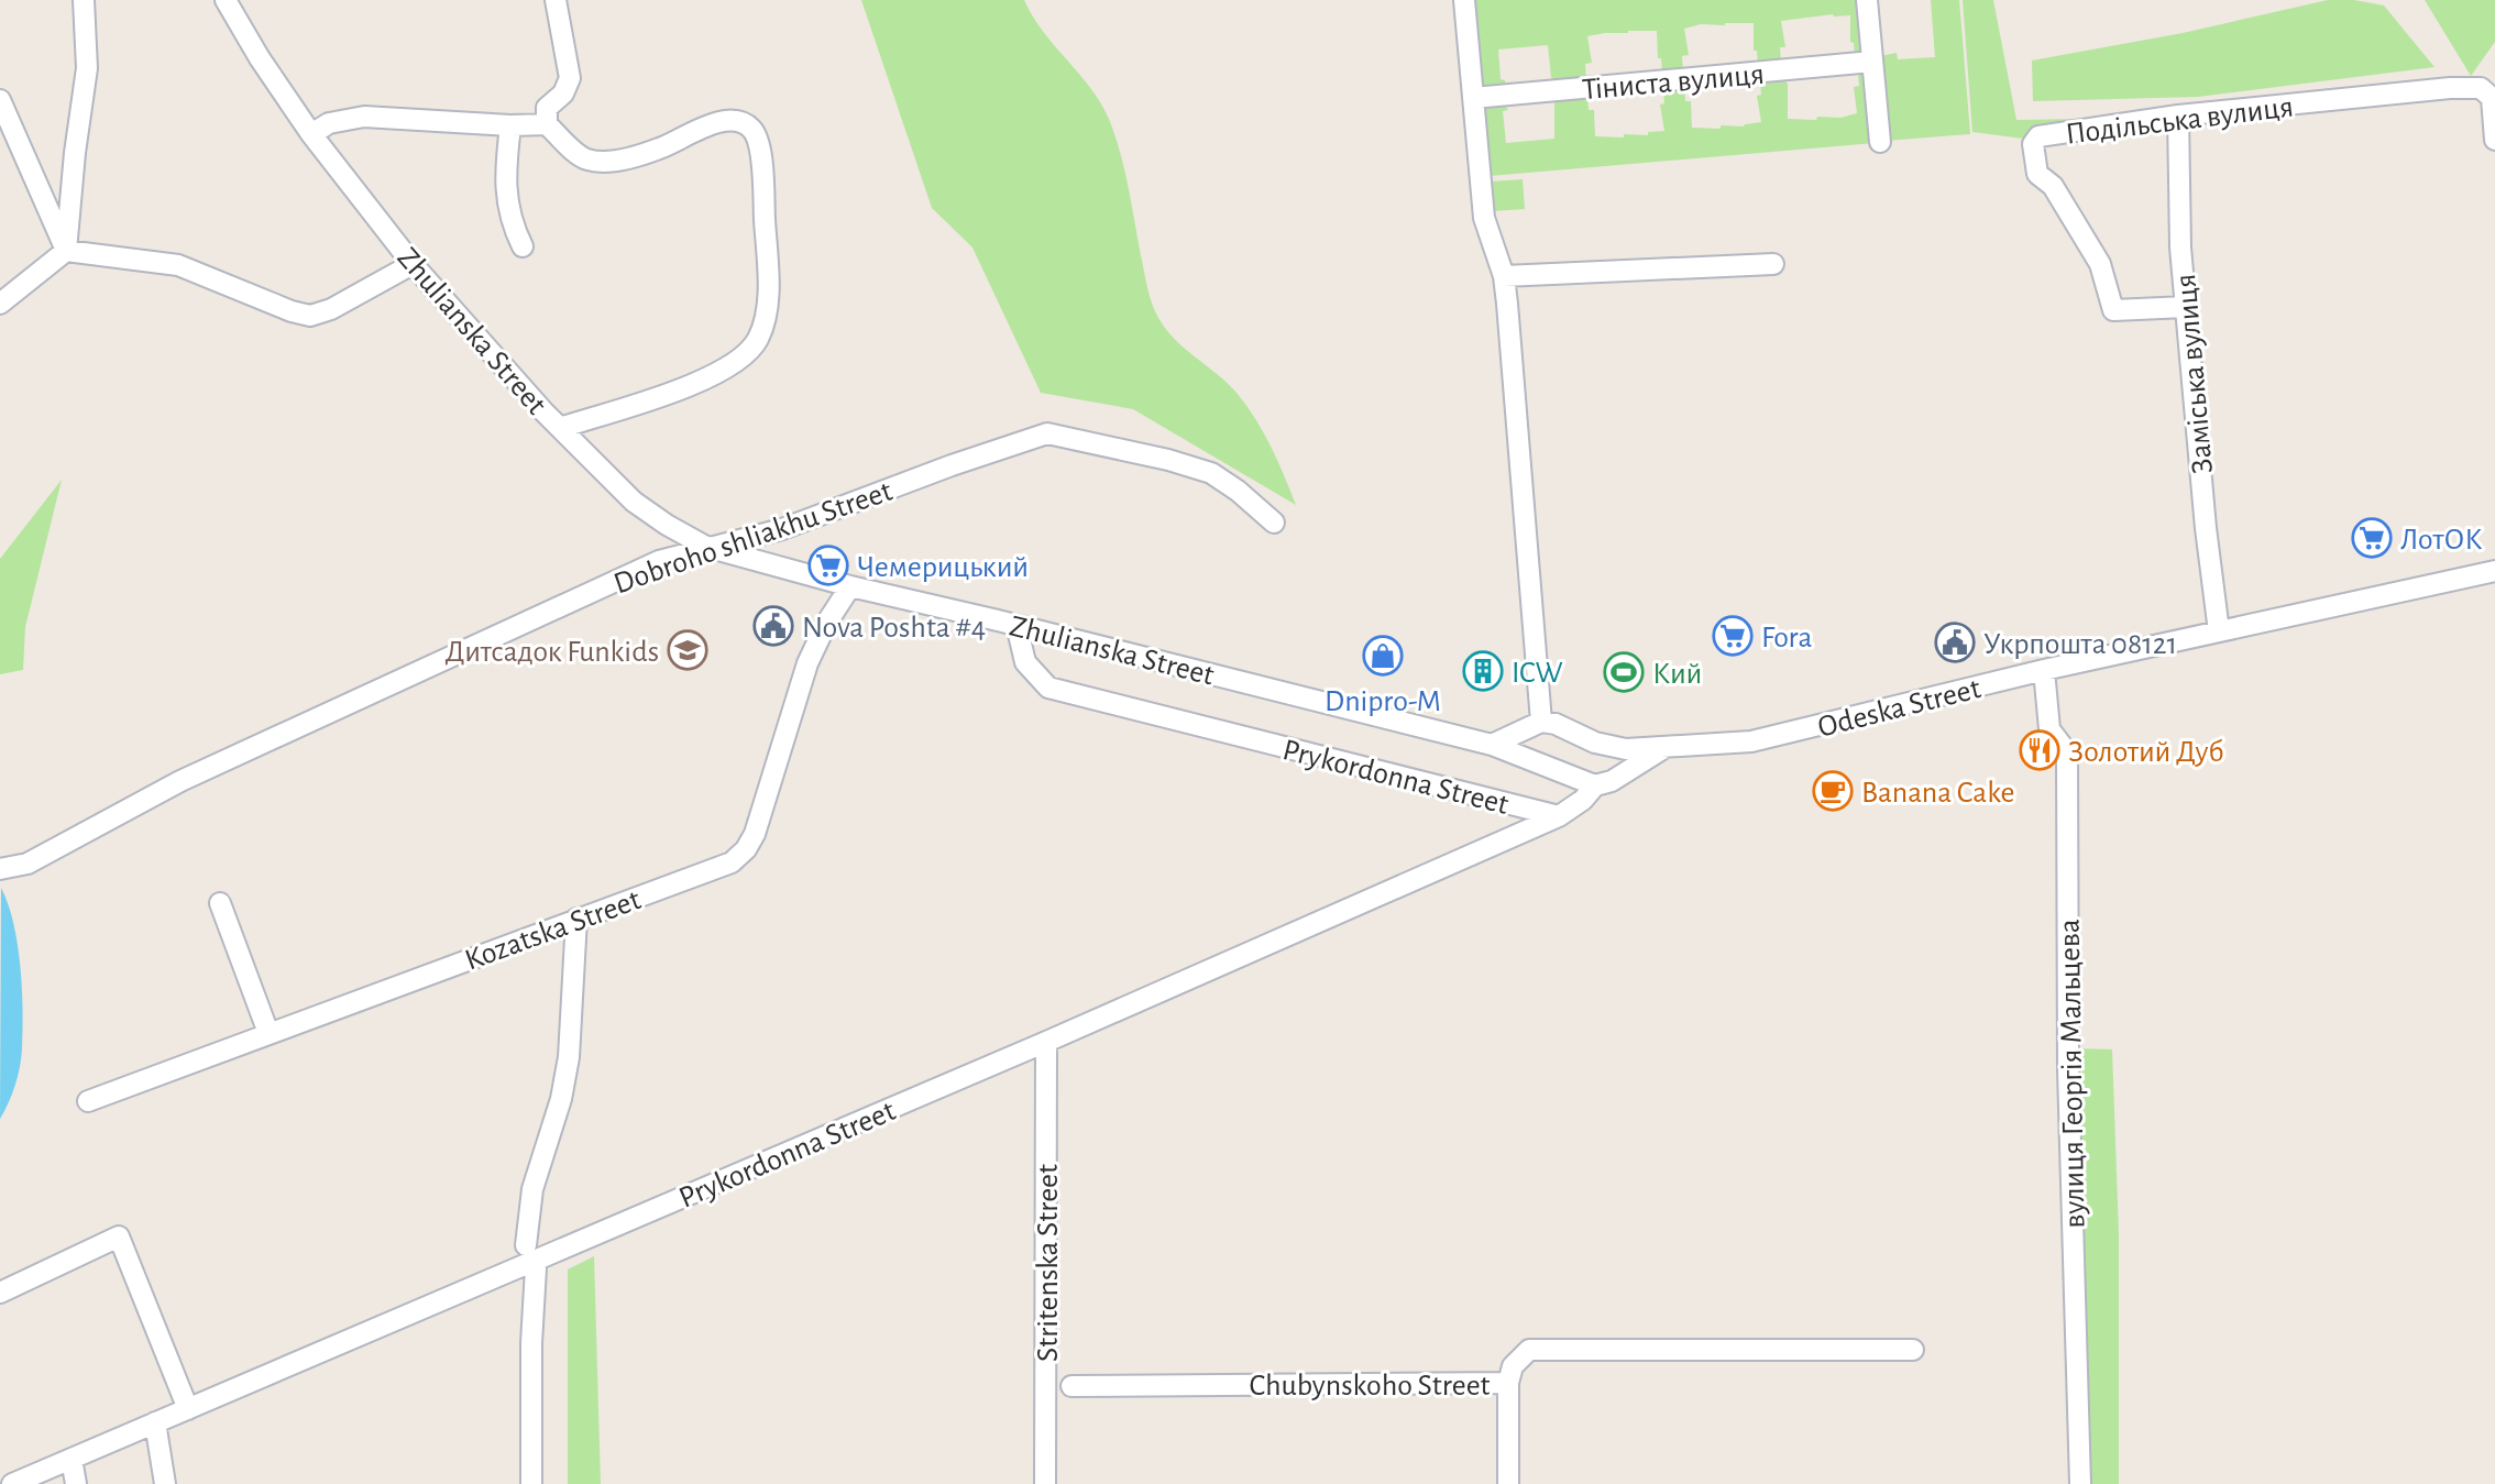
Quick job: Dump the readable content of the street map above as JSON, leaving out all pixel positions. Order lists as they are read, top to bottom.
{
  "streets": {
    "street": [
      "Тіниста вулиця",
      "Подільська вулиця",
      "Zhulianska Street",
      "Заміська вулиця",
      "Dobroho shliakhu Street",
      "Odeska Street",
      "Prykordonna Street",
      "Kozatska Street",
      "вулиця Георгія Мальцева",
      "Stritenska Street",
      "Chubynskoho Street"
    ]
  },
  "crossings": [
    ["Подільська вулиця", "Заміська вулиця"],
    ["Zhulianska Street", "Dobroho shliakhu Street"],
    ["Zhulianska Street", "Prykordonna Street"],
    ["Zhulianska Street", "Kozatska Street"],
    ["Заміська вулиця", "Odeska Street"],
    ["Odeska Street", "Prykordonna Street"],
    ["Odeska Street", "вулиця Георгія Мальцева"],
    ["Prykordonna Street", "Stritenska Street"]
  ],
  "places": {
    "supermarket": ["ЛотОК", "Чемерицький", "Fora"],
    "public building": ["Nova Poshta #4", "Укрпошта 08121"],
    "school or university": ["Дитсадок Funkids"],
    "shop": ["Dnipro-M"],
    "building": ["ICW"],
    "sports": ["Кий"],
    "restaurant": ["Золотий Дуб"],
    "cafe": ["Banana Cake"]
  }
}
